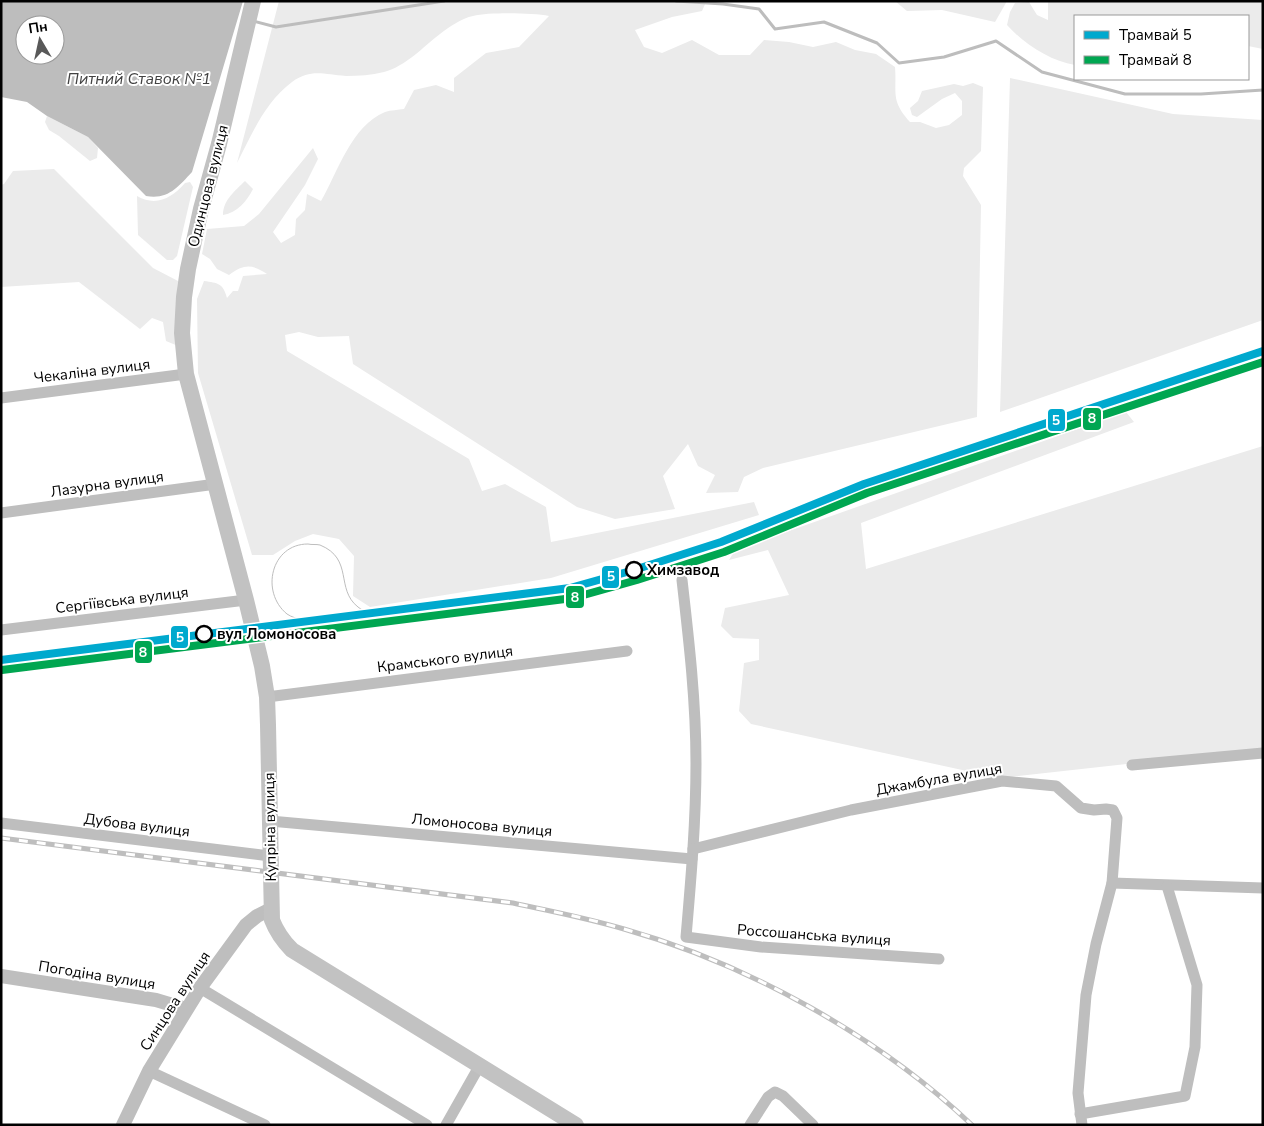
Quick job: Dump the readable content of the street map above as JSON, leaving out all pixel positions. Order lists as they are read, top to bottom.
{
  "streets": {
    "main road": ["Одинцова вулиця", "Купріна вулиця"],
    "street": [
      "Чекаліна вулиця",
      "Лазурна вулиця",
      "Сергіївська вулиця",
      "Крамського вулиця",
      "Джамбула вулиця",
      "Дубова вулиця",
      "Ломоносова вулиця",
      "Россошанська вулиця",
      "Погодіна вулиця",
      "Синцова вулиця"
    ]
  },
  "crossings": [
    ["Одинцова вулиця", "Чекаліна вулиця"],
    ["Одинцова вулиця", "Купріна вулиця"],
    ["Чекаліна вулиця", "Купріна вулиця"],
    ["Лазурна вулиця", "Купріна вулиця"],
    ["Сергіївська вулиця", "Купріна вулиця"],
    ["Крамського вулиця", "Купріна вулиця"],
    ["Джамбула вулиця", "Ломоносова вулиця"],
    ["Джамбула вулиця", "Россошанська вулиця"],
    ["Дубова вулиця", "Купріна вулиця"],
    ["Ломоносова вулиця", "Купріна вулиця"],
    ["Ломоносова вулиця", "Россошанська вулиця"],
    ["Купріна вулиця", "Синцова вулиця"],
    ["Погодіна вулиця", "Синцова вулиця"]
  ],
  "water": ["Питний Ставок №1"],
  "places": ["Химзавод", "вул Ломоносова"],
  "lines": ["tram line 5", "tram line 8"],
  "legend": ["Трамвай 5", "Трамвай 8"],
  "north": "top"
}
